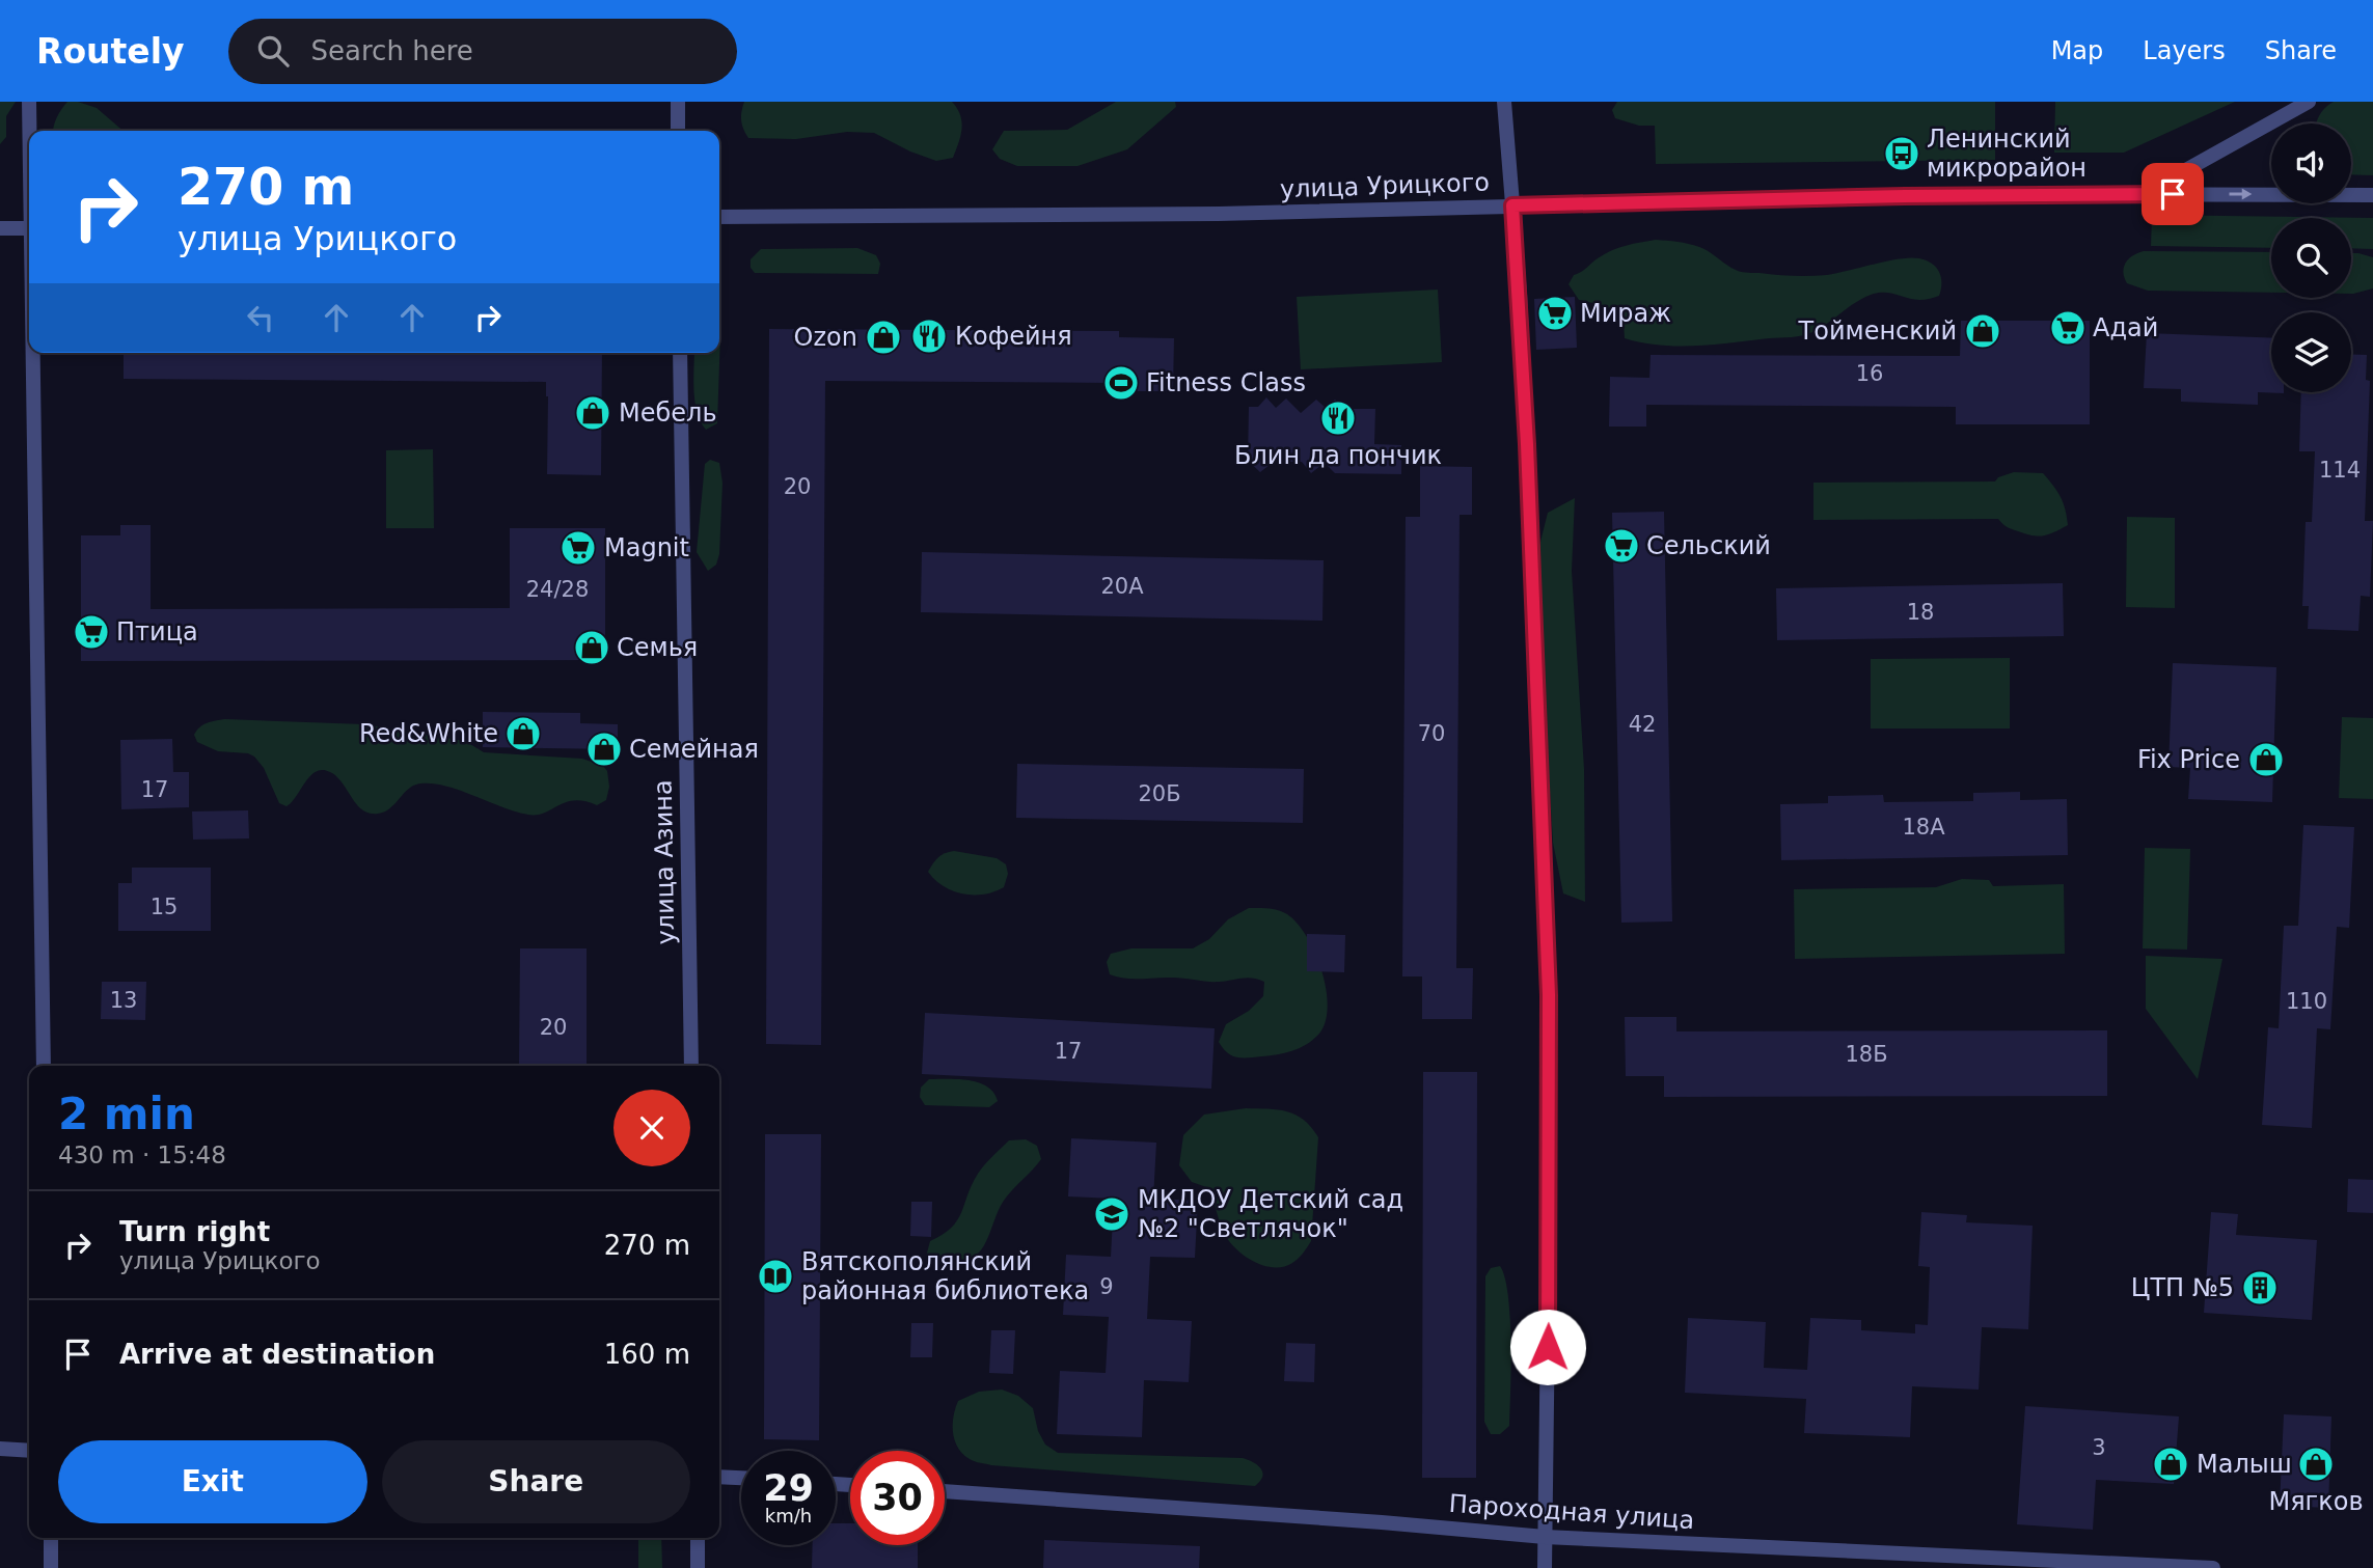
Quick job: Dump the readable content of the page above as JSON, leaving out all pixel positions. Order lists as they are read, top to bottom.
{
  "streets": {
    "street": ["улица Урицкого", "улица Азина", "Пароходная улица"]
  },
  "places": {
    "bus stop": ["Ленинский микрорайон"],
    "supermarket": [
      "Мираж",
      "Адай",
      "Сельский",
      "Magnit",
      "Птица"
    ],
    "shop": [
      "Тойменский",
      "Ozon",
      "Мебель",
      "Семья",
      "Red&White",
      "Семейная",
      "Fix Price",
      "Малыш",
      "Мягков"
    ],
    "restaurant": ["Кофейня", "Блин да пончик"],
    "sports": ["Fitness Class"],
    "school or university": ["МКДОУ Детский сад №2 \"Светлячок\""],
    "library": ["Вятскополянский районная библиотека"],
    "building": ["ЦТП №5"]
  },
  "house_numbers": [
    "16",
    "114",
    "20",
    "20А",
    "24/28",
    "18",
    "42",
    "70",
    "17",
    "20Б",
    "18А",
    "15",
    "13",
    "110",
    "20",
    "17",
    "18Б",
    "9",
    "3"
  ],
  "page": {
    "header": "Routely",
    "search": "Search here",
    "nav": ["Map", "Layers", "Share"],
    "turn": ["270 m", "улица Урицкого"],
    "heading": ["2 min", "430 m · 15:48"],
    "list": [
      {
        "name": "Turn right",
        "note": "улица Урицкого",
        "value": "270 m"
      },
      {
        "name": "Arrive at destination",
        "value": "160 m"
      }
    ],
    "buttons": ["Exit", "Share"],
    "speed": "29 km/h",
    "limit": "30"
  }
}
